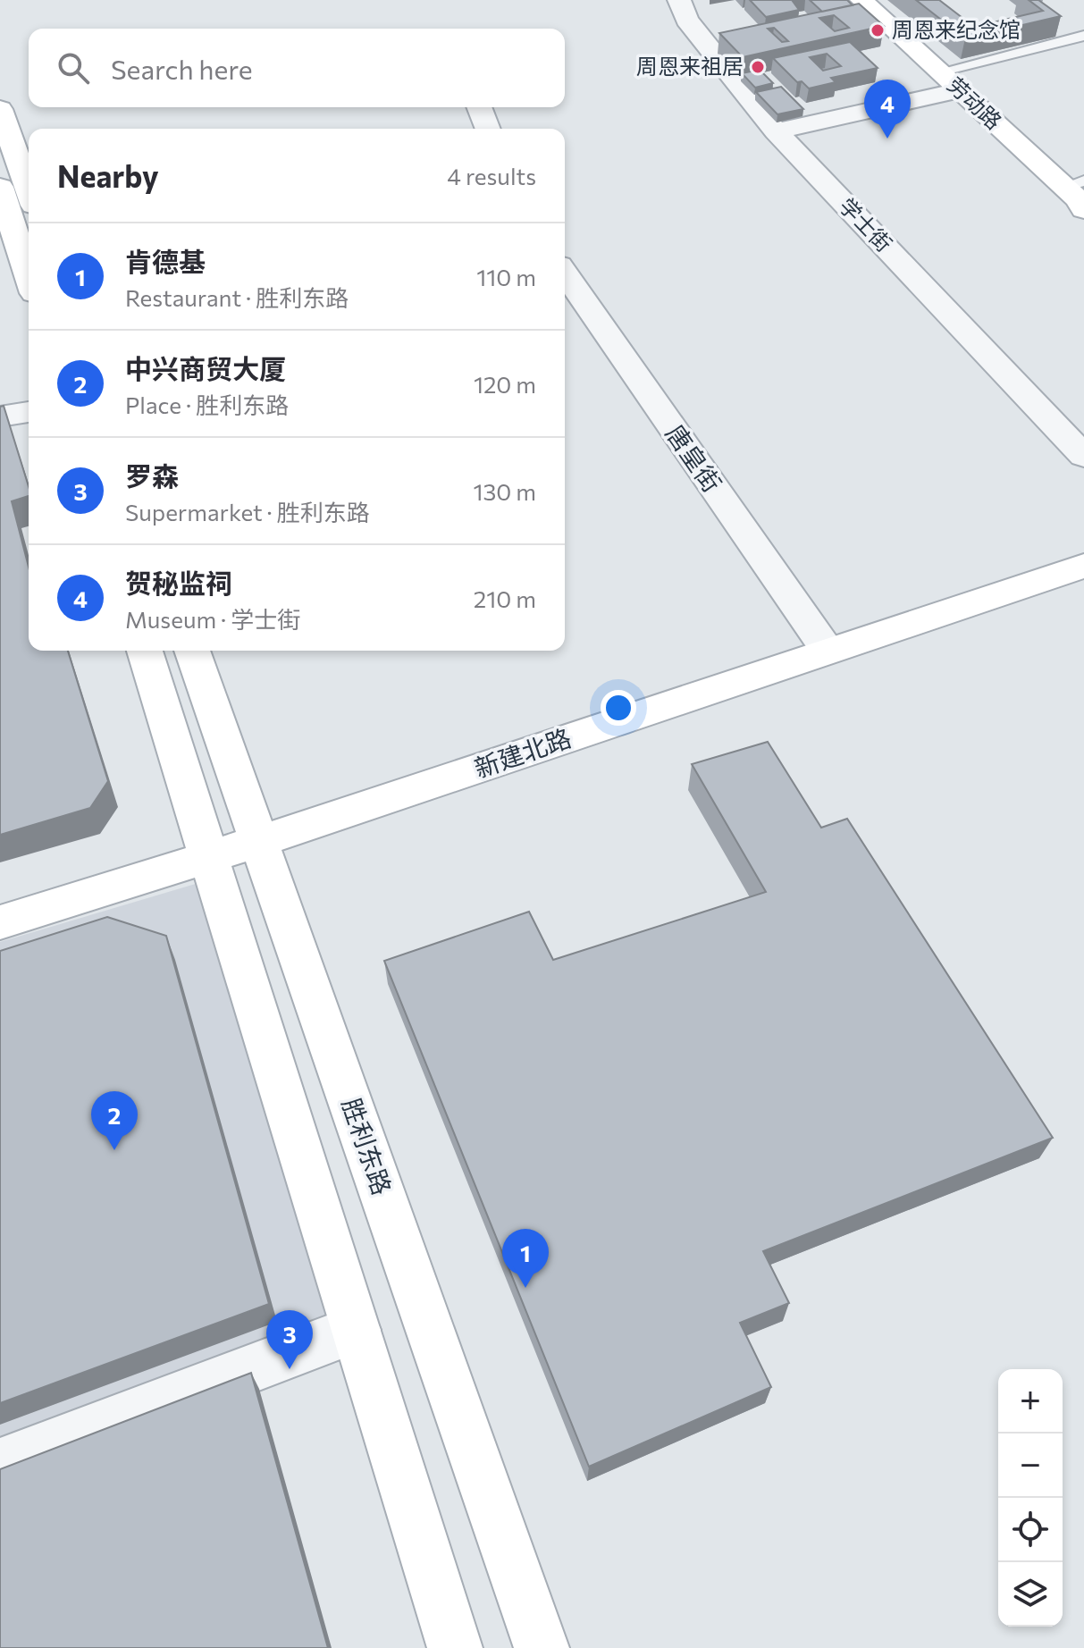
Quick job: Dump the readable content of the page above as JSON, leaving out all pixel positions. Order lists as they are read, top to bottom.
{
  "streets": {
    "main road": ["劳动路", "新建北路", "胜利东路"],
    "street": ["学士街", "唐皇街"]
  },
  "crossings": [
    ["唐皇街", "新建北路"],
    ["新建北路", "胜利东路"]
  ],
  "places": ["周恩来纪念馆", "周恩来祖居"],
  "page": {
    "search": "Search here",
    "pins": [
      "4",
      "2",
      "1",
      "3"
    ],
    "heading": ["Nearby", "4 results"],
    "list": [
      {
        "mark": "1",
        "name": "肯德基",
        "note": "Restaurant · 胜利东路",
        "value": "110 m"
      },
      {
        "mark": "2",
        "name": "中兴商贸大厦",
        "note": "Place · 胜利东路",
        "value": "120 m"
      },
      {
        "mark": "3",
        "name": "罗森",
        "note": "Supermarket · 胜利东路",
        "value": "130 m"
      },
      {
        "mark": "4",
        "name": "贺秘监祠",
        "note": "Museum · 学士街",
        "value": "210 m"
      }
    ],
    "map_buttons": ["+", "−"]
  }
}
